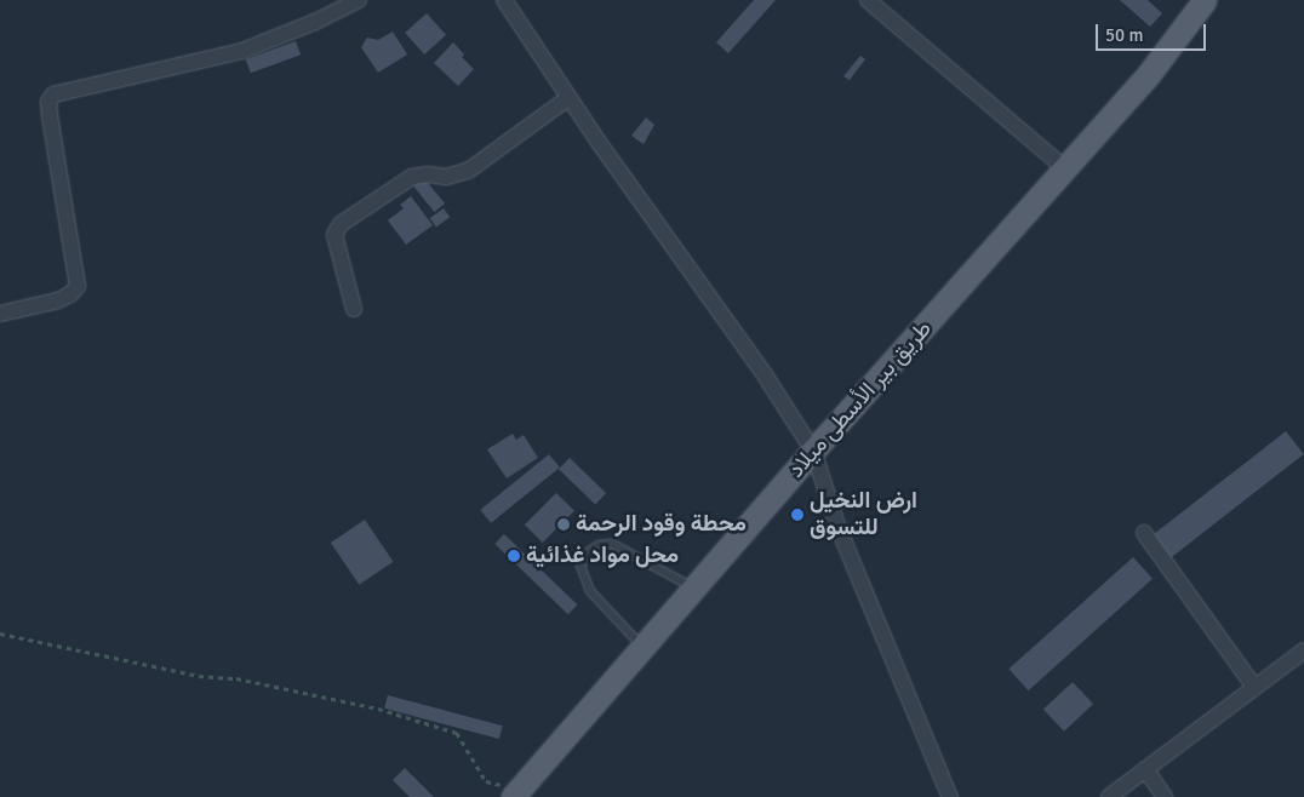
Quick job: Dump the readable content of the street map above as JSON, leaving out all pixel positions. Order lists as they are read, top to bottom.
{
  "streets": {
    "main road": ["طريق بير الأسطى ميلاد"]
  },
  "places": ["ارض النخيل للتسوق", "محطة وقود الرحمة", "محل مواد غذائية"],
  "scale_bar": "50 m"
}
